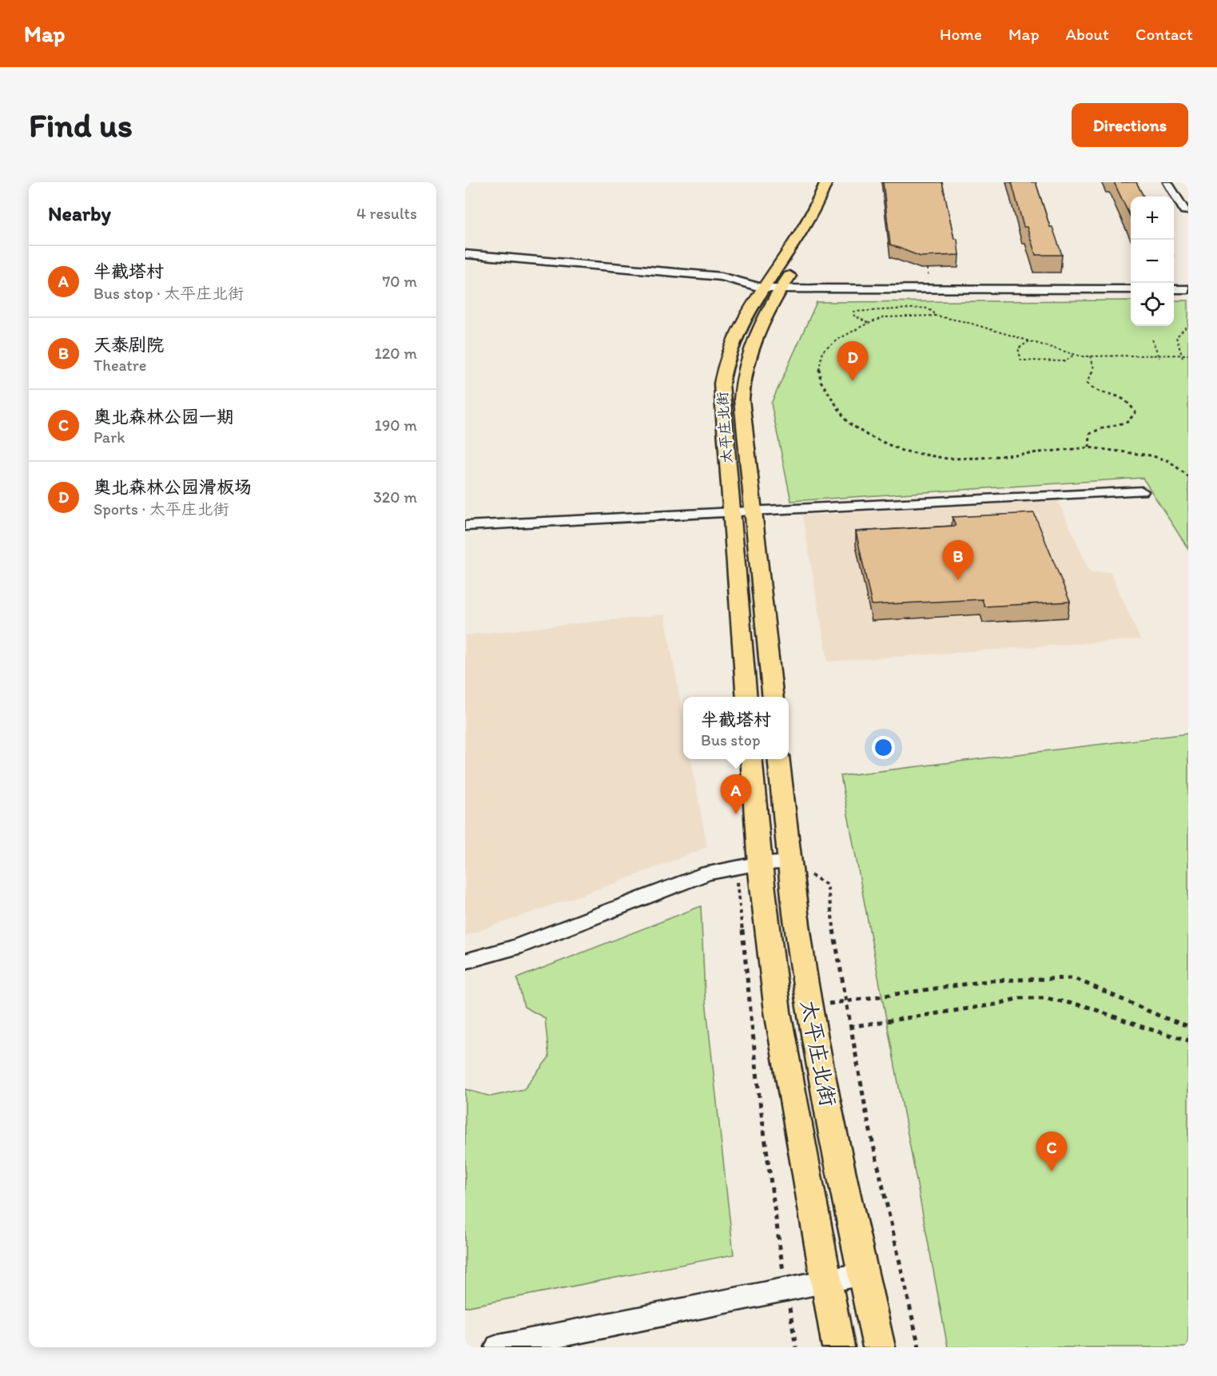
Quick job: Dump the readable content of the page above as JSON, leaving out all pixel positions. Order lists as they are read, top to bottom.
{
  "streets": {
    "main road": ["太平庄北街"]
  },
  "page": {
    "header": "Map",
    "nav": [
      "Home",
      "Map",
      "About",
      "Contact"
    ],
    "buttons": "Directions",
    "title": "Find us",
    "heading": ["Nearby", "4 results"],
    "map_buttons": ["+", "−"],
    "list": [
      {
        "mark": "A",
        "name": "半截塔村",
        "note": "Bus stop · 太平庄北街",
        "value": "70 m"
      },
      {
        "mark": "B",
        "name": "天泰剧院",
        "note": "Theatre",
        "value": "120 m"
      },
      {
        "mark": "C",
        "name": "奥北森林公园一期",
        "note": "Park",
        "value": "190 m"
      },
      {
        "mark": "D",
        "name": "奥北森林公园滑板场",
        "note": "Sports · 太平庄北街",
        "value": "320 m"
      }
    ],
    "pins": [
      "D",
      "B",
      "A",
      "C"
    ],
    "popup": ["半截塔村", "Bus stop"]
  }
}
